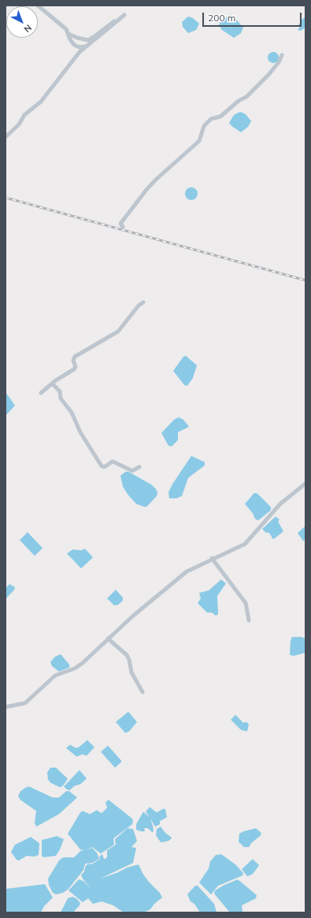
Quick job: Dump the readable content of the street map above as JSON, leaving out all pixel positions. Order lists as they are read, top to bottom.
{
  "scale_bar": "200 m",
  "north": "bottom right"
}
